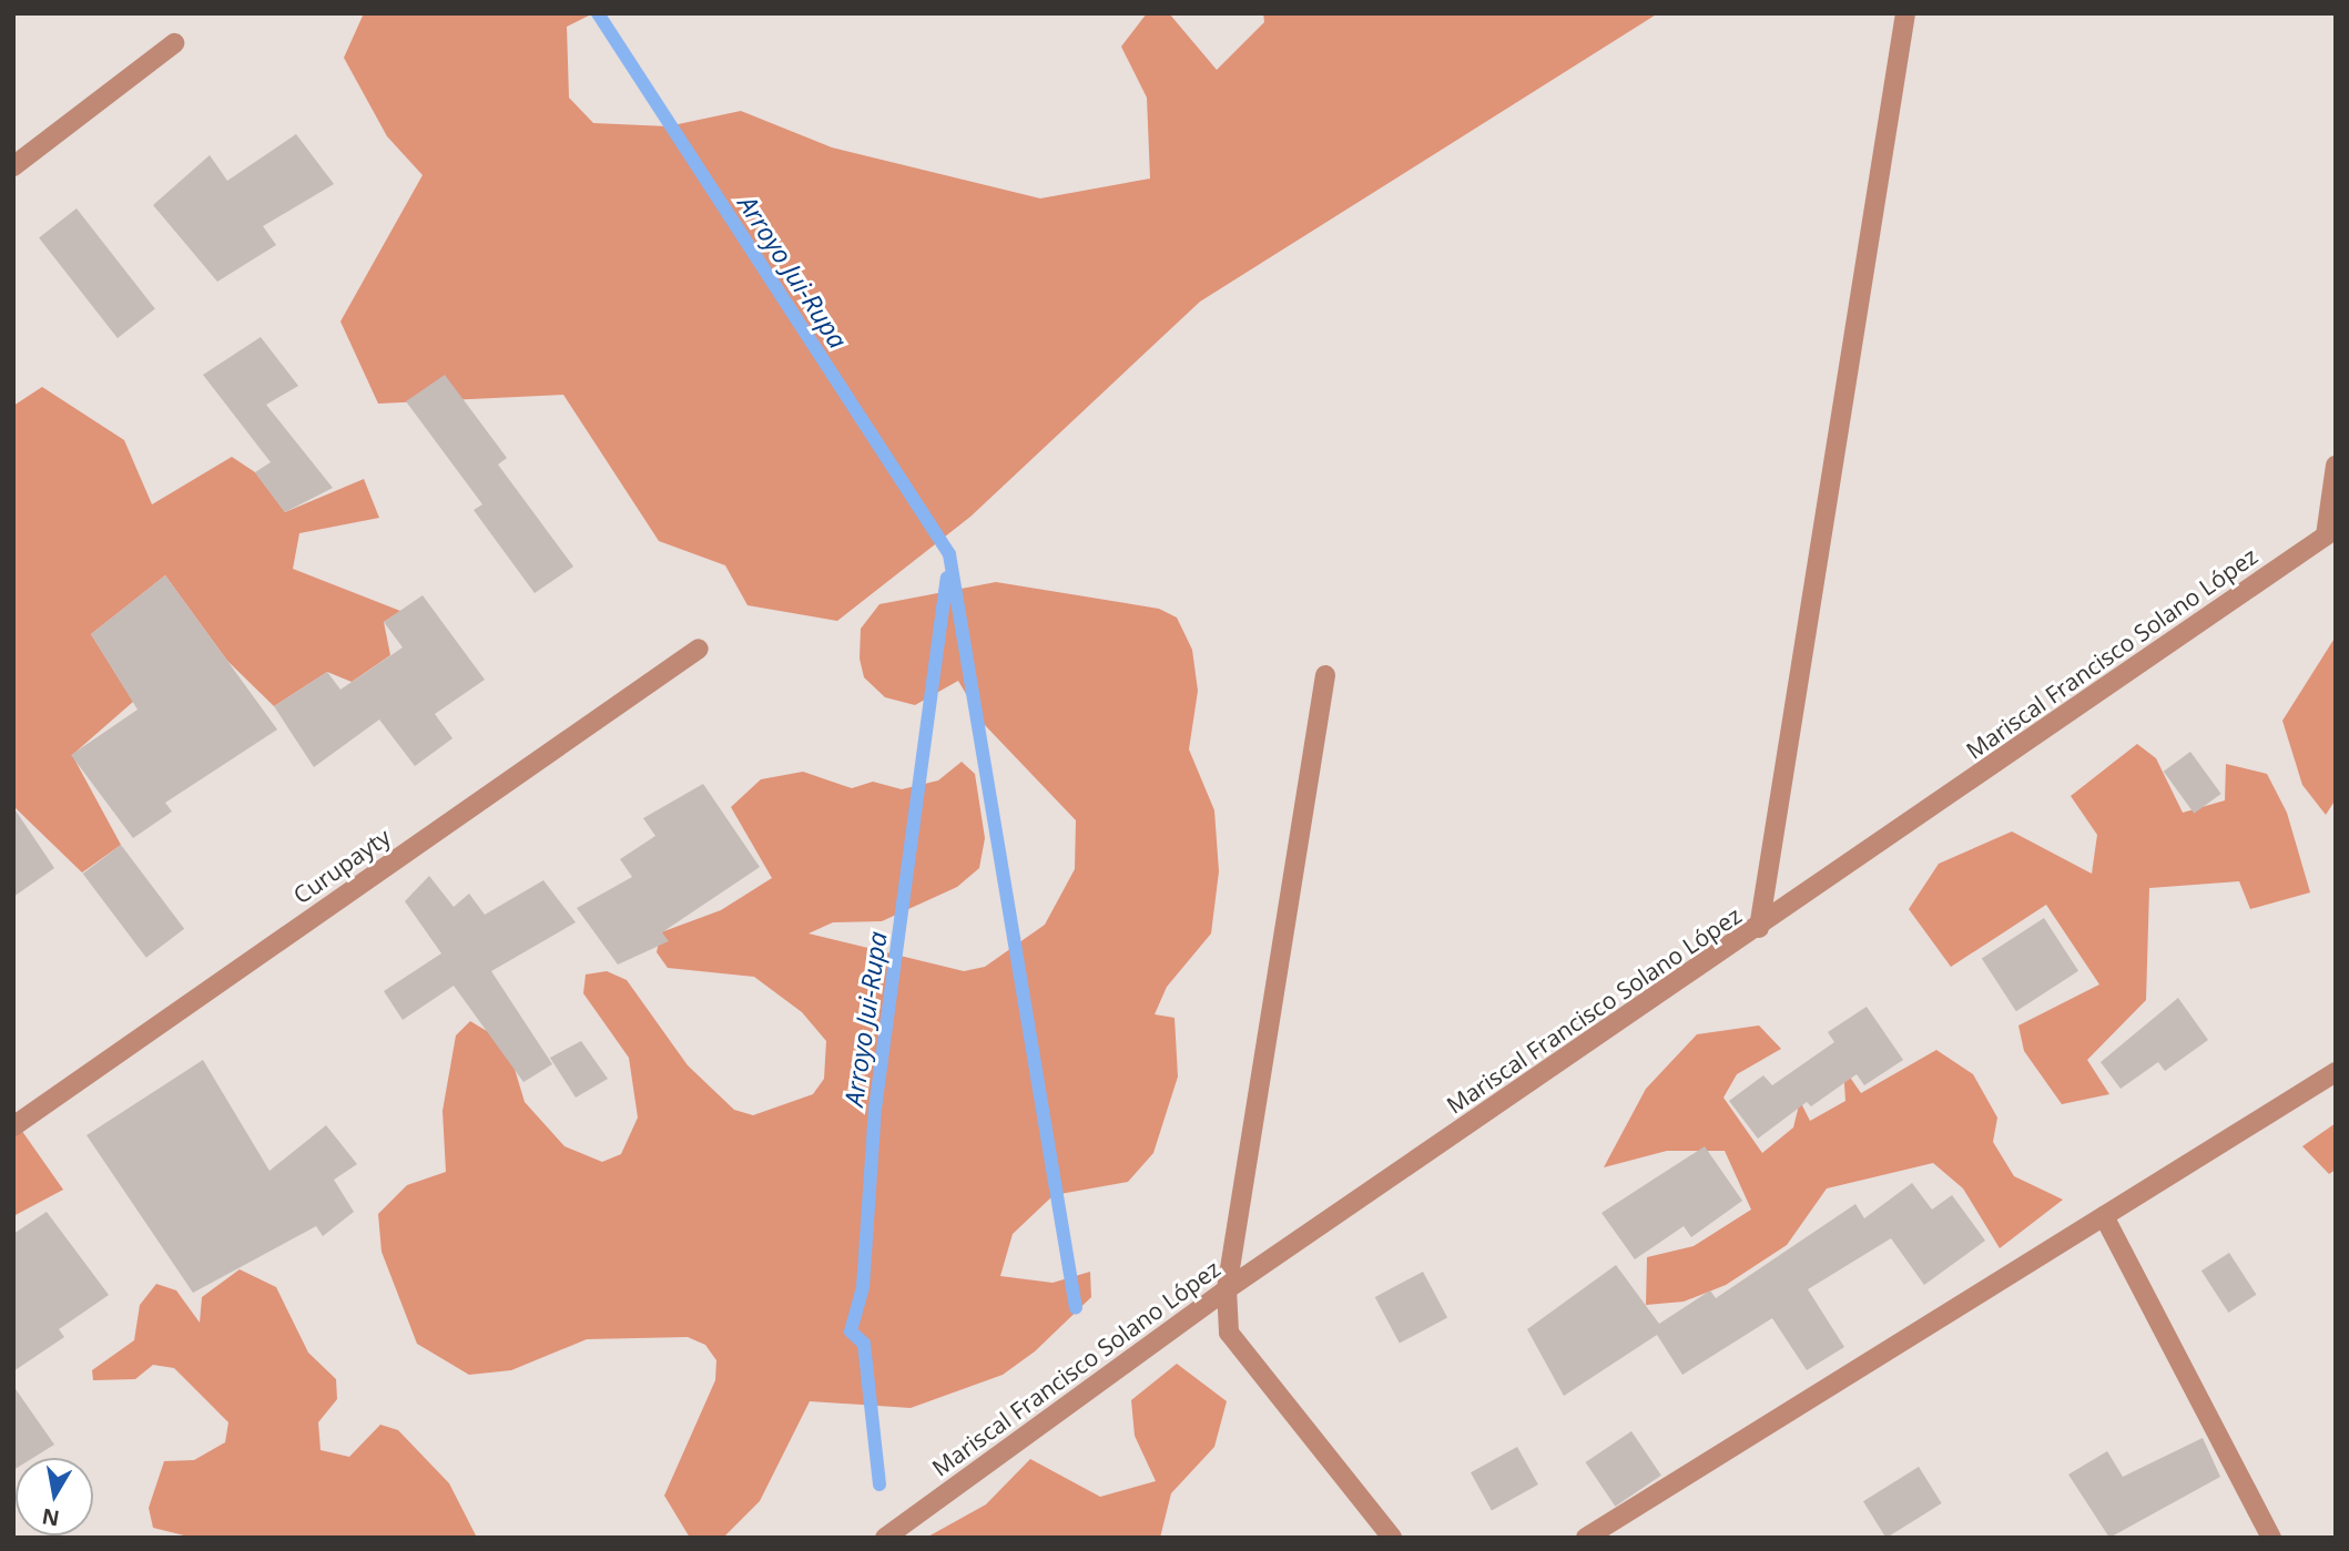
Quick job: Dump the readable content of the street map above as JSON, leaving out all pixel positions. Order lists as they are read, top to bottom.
{
  "streets": {
    "street": ["Mariscal Francisco Solano López", "Curupayty"]
  },
  "water": ["Arroyo Jui-Rupa"],
  "north": "bottom"
}
